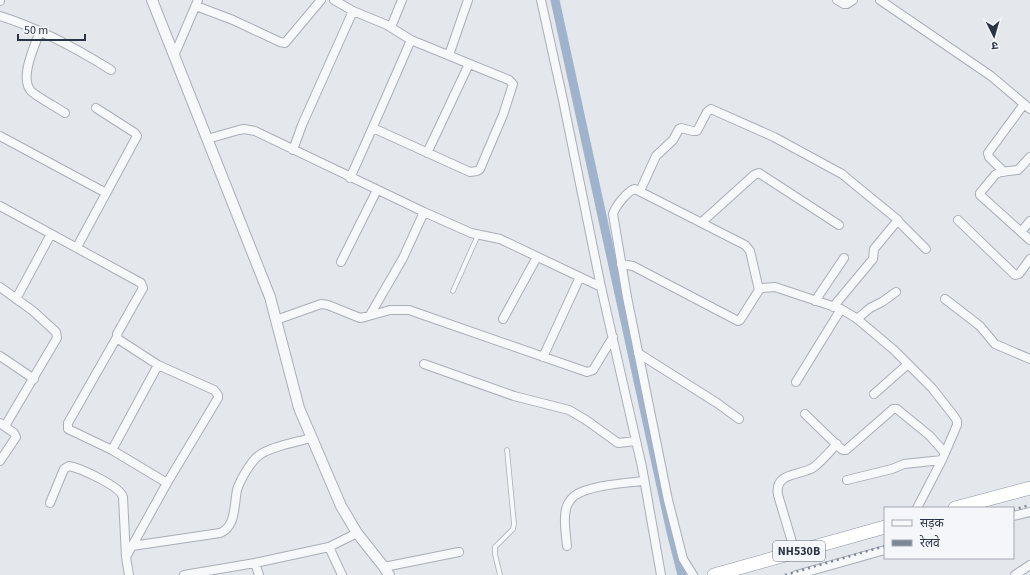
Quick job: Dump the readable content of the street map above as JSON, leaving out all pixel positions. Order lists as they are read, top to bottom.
{
  "streets": {
    "highway": ["NH530B"]
  },
  "legend": ["सड़क", "रेलवे"],
  "scale_bar": "50 m",
  "north": "bottom"
}
